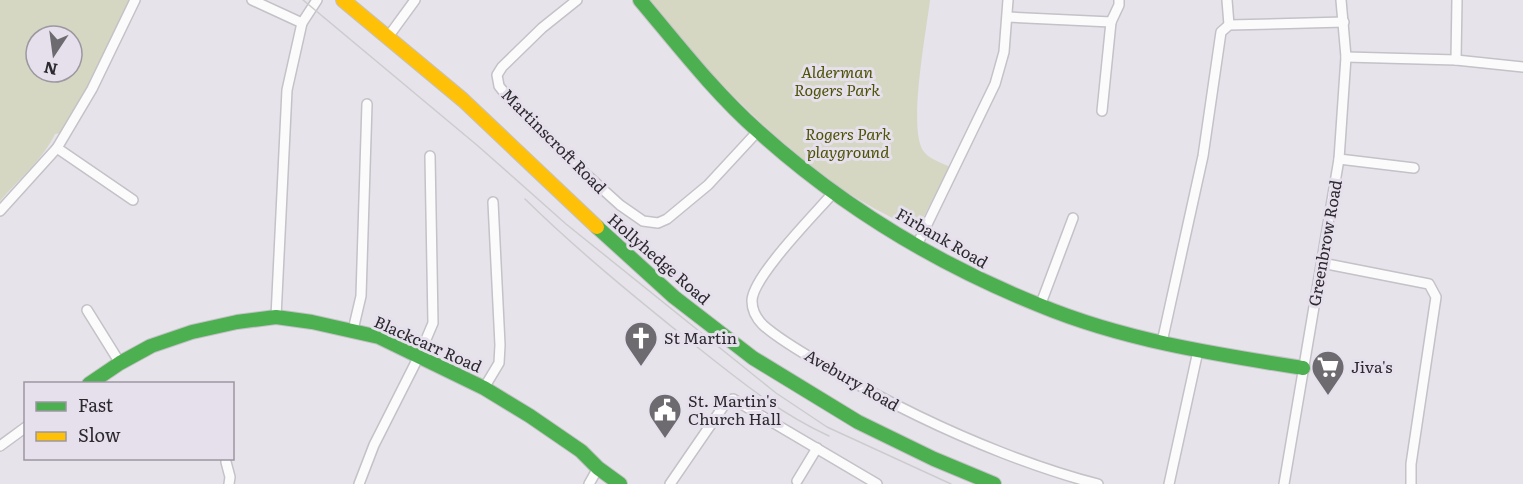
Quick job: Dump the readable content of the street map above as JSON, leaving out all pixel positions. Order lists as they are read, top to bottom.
{
  "streets": {
    "street": [
      "Martinscroft Road",
      "Firbank Road",
      "Greenbrow Road",
      "Hollyhedge Road",
      "Blackcarr Road",
      "Avebury Road"
    ]
  },
  "crossings": [
    ["Martinscroft Road", "Firbank Road"],
    ["Firbank Road", "Greenbrow Road"],
    ["Firbank Road", "Avebury Road"]
  ],
  "parks": ["Alderman Rogers Park", "Rogers Park playground"],
  "places": {
    "church": ["St Martin"],
    "supermarket": ["Jiva's"],
    "public building": ["St. Martin's Church Hall"]
  },
  "legend": ["Fast", "Slow"],
  "north": "bottom"
}
